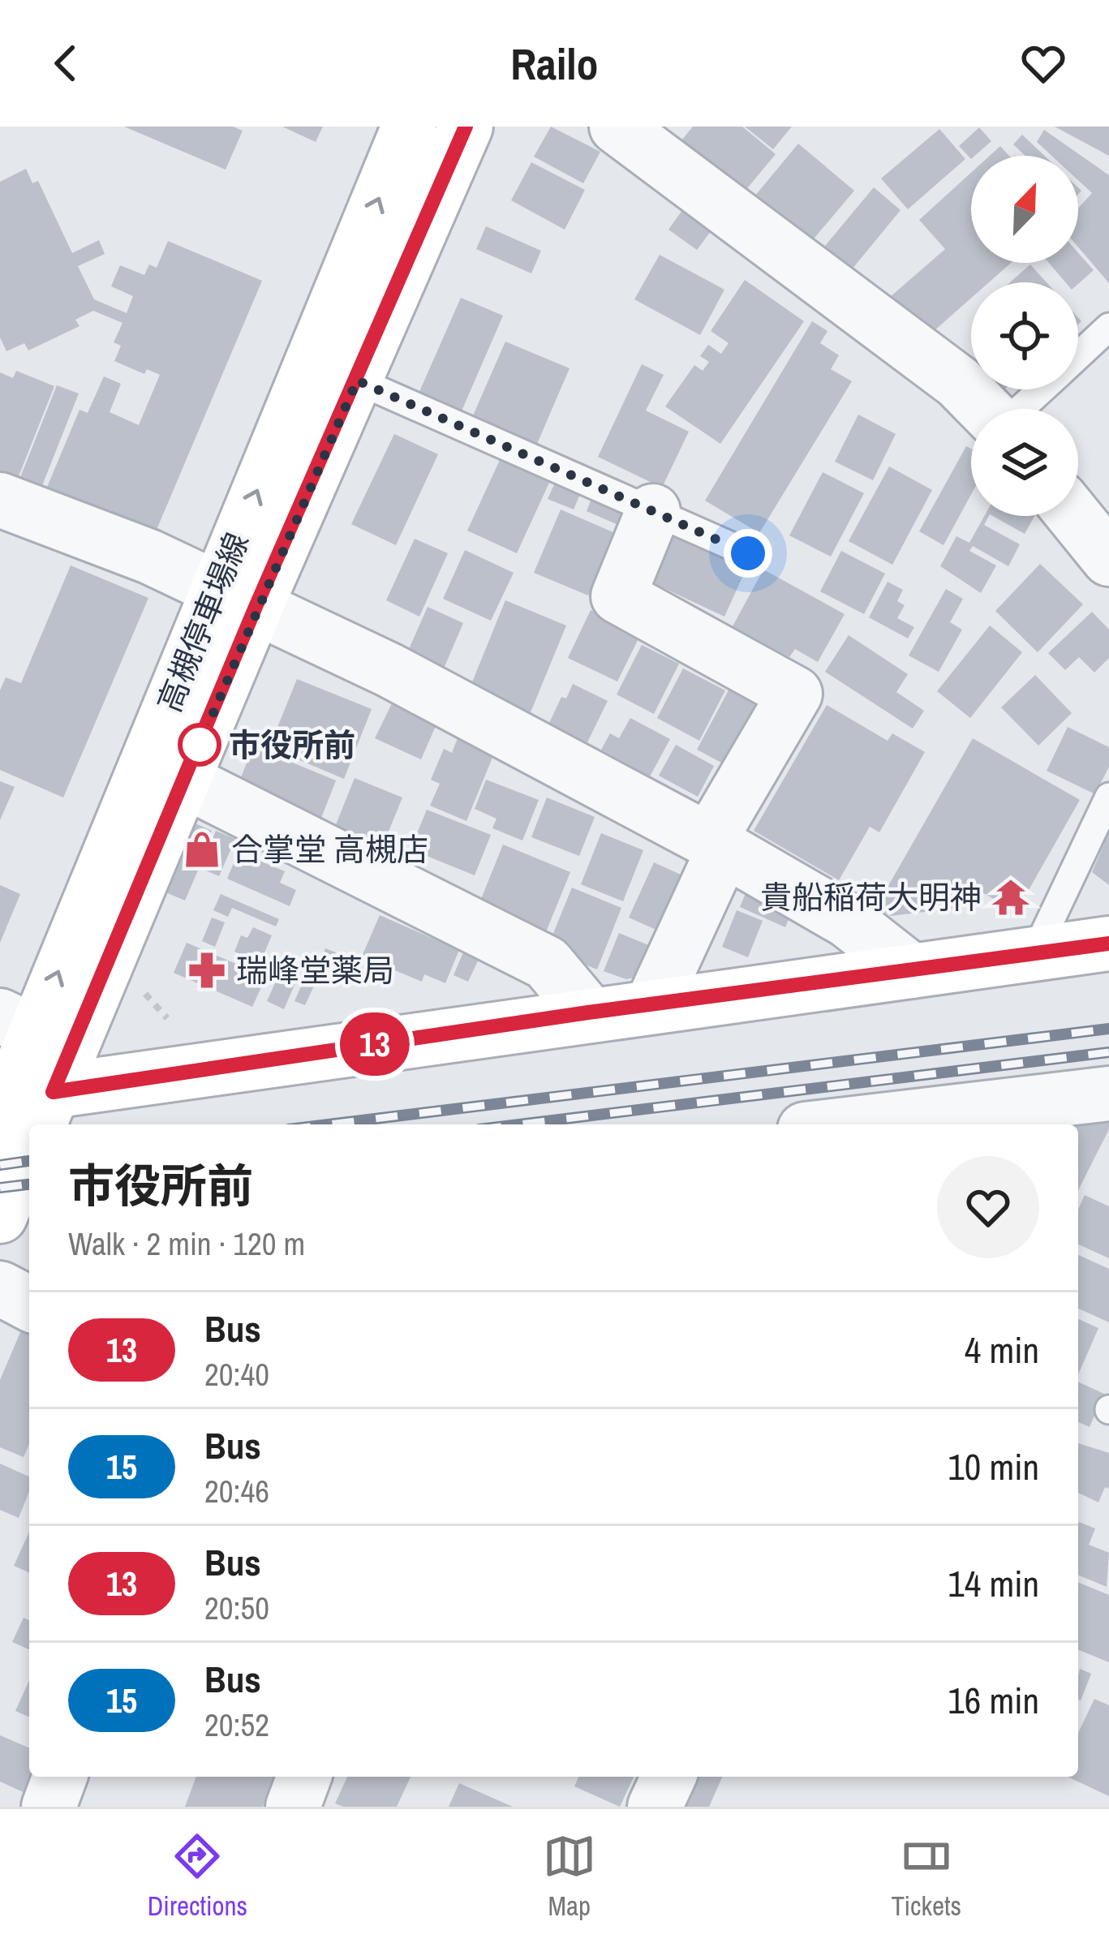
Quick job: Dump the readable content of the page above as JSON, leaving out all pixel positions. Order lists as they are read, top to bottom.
{
  "streets": {
    "street": ["高槻停車場線"]
  },
  "places": {
    "other": ["市役所前"],
    "shop": ["合掌堂 高槻店"],
    "temple": ["貴船稲荷大明神"],
    "pharmacy": ["瑞峰堂薬局"]
  },
  "lines": ["bus line 13"],
  "north": "top right",
  "page": {
    "header": "Railo",
    "on_map": "13",
    "heading": ["市役所前", "Walk · 2 min · 120 m"],
    "list": [
      {
        "mark": "13",
        "name": "Bus",
        "note": "20:40",
        "value": "4 min"
      },
      {
        "mark": "15",
        "name": "Bus",
        "note": "20:46",
        "value": "10 min"
      },
      {
        "mark": "13",
        "name": "Bus",
        "note": "20:50",
        "value": "14 min"
      },
      {
        "mark": "15",
        "name": "Bus",
        "note": "20:52",
        "value": "16 min"
      }
    ],
    "tabs": ["Directions", "Map", "Tickets"]
  }
}
